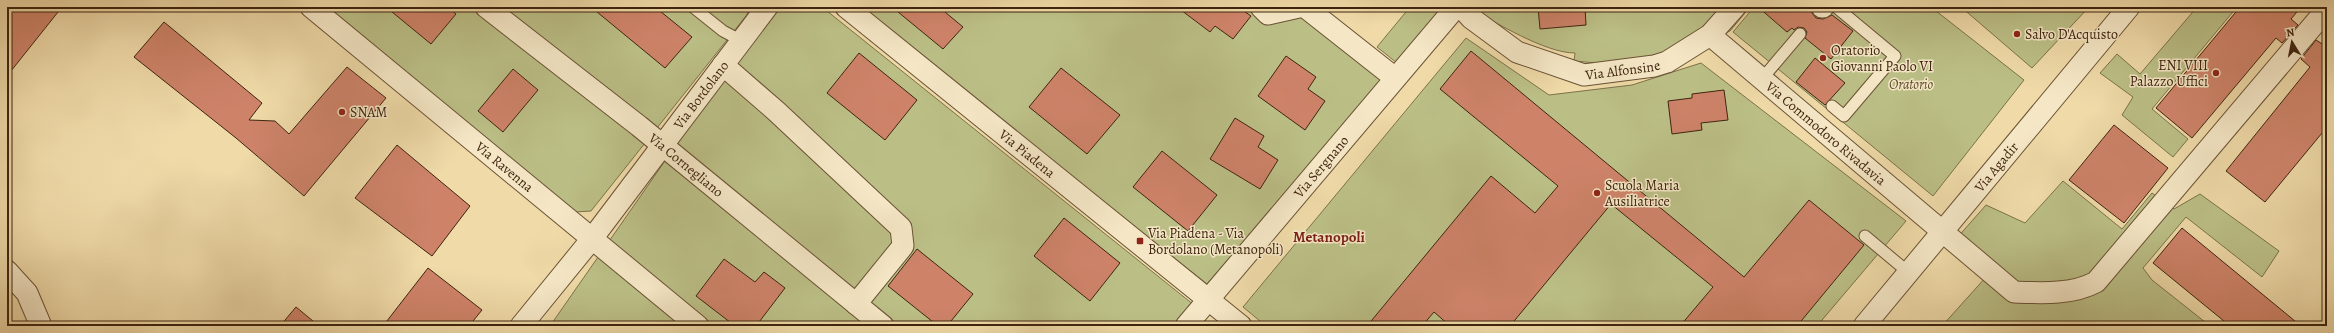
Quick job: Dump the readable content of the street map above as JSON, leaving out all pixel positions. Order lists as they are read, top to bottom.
{
  "streets": {
    "street": [
      "Via Alfonsine",
      "Via Bordolano",
      "Via Commodoro Rivadavia",
      "Via Piadena",
      "Via Cornegliano",
      "Via Sergnano",
      "Via Agadir",
      "Via Ravenna"
    ]
  },
  "crossings": [
    ["Via Alfonsine", "Via Commodoro Rivadavia"],
    ["Via Bordolano", "Via Cornegliano"],
    ["Via Bordolano", "Via Ravenna"],
    ["Via Commodoro Rivadavia", "Via Agadir"],
    ["Via Piadena", "Via Sergnano"]
  ],
  "districts": ["Metanopoli"],
  "parks": ["Oratorio"],
  "places": {
    "other": [
      "Salvo D'Acquisto",
      "Oratorio Giovanni Paolo VI",
      "ENI VIII Palazzo Uffici",
      "SNAM",
      "Scuola Maria Ausiliatrice"
    ],
    "transit": ["Via Piadena - Via Bordolano (Metanopoli)"]
  },
  "north": "top"
}
